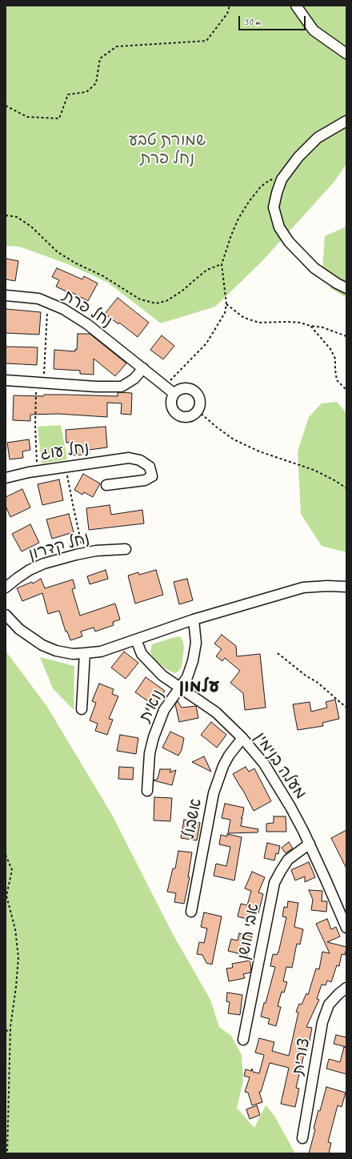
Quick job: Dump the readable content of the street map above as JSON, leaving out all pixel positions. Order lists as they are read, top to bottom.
{
  "streets": {
    "street": [
      "נחל פרת",
      "נחל עוג",
      "נחל קדרון",
      "נואית",
      "מעלה בנימין",
      "אשבול",
      "אבי חושן",
      "צורית"
    ]
  },
  "crossings": [
    ["נואית", "מעלה בנימין"],
    ["מעלה בנימין", "אשבול"],
    ["מעלה בנימין", "אבי חושן"]
  ],
  "districts": ["עלמון"],
  "parks": ["שמורת טבע נחל פרת"],
  "scale_bar": "50 m"
}
